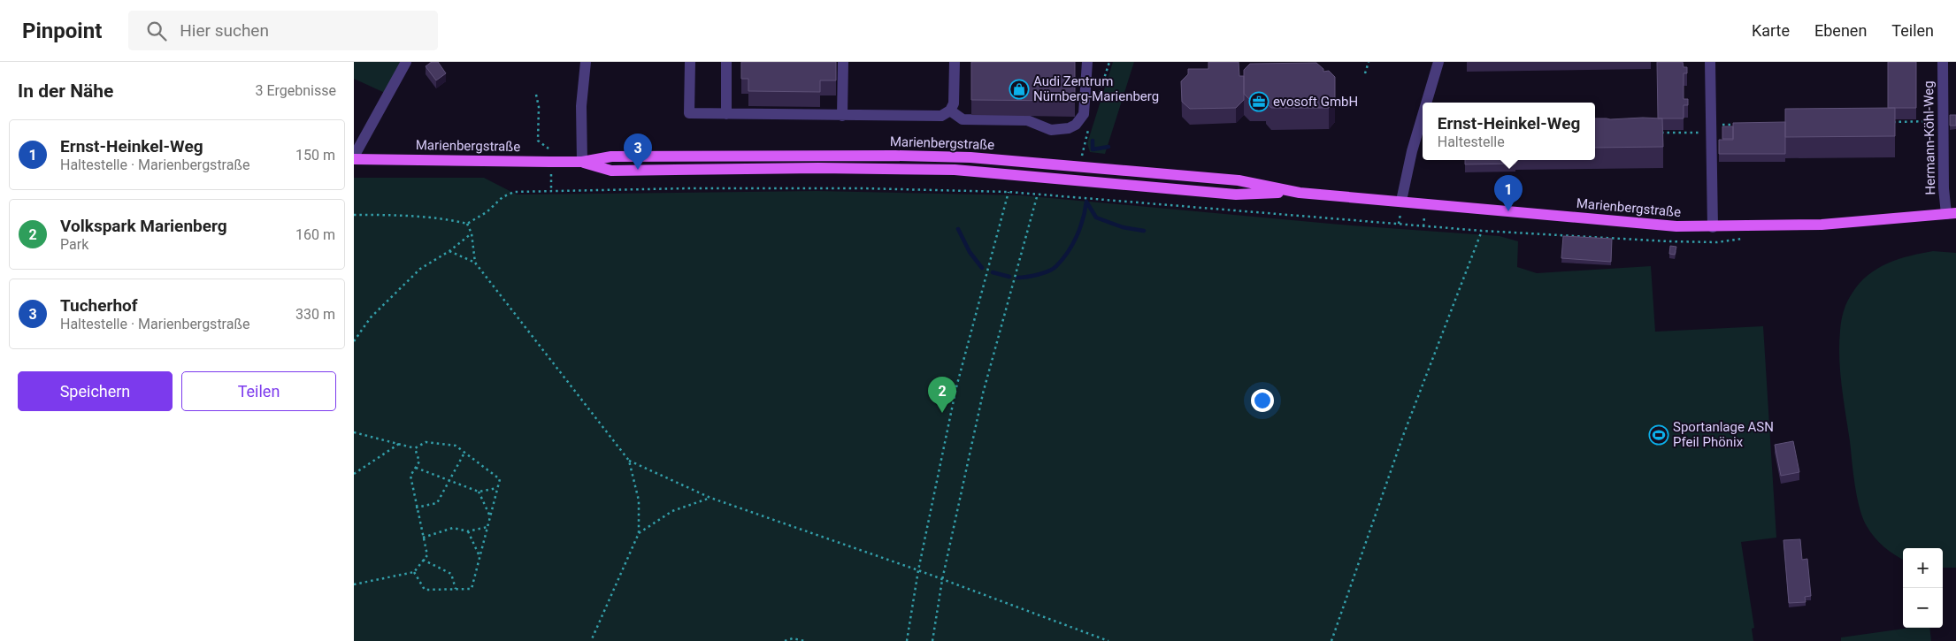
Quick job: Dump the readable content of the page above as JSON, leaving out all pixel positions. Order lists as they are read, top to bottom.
{
  "streets": {
    "main road": ["Marienbergstraße"],
    "street": ["Hermann-Köhl-Weg"]
  },
  "crossings": [
    ["Hermann-Köhl-Weg", "Marienbergstraße"]
  ],
  "places": {
    "shop": ["Audi Zentrum Nürnberg-Marienberg"],
    "office": ["evosoft GmbH"],
    "sports": ["Sportanlage ASN Pfeil Phönix"]
  },
  "page": {
    "header": "Pinpoint",
    "search": "Hier suchen",
    "nav": ["Karte", "Ebenen", "Teilen"],
    "heading": ["In der Nähe", "3 Ergebnisse"],
    "popup": ["Ernst-Heinkel-Weg", "Haltestelle"],
    "list": [
      {
        "mark": "1",
        "name": "Ernst-Heinkel-Weg",
        "note": "Haltestelle · Marienbergstraße",
        "value": "150 m"
      },
      {
        "mark": "2",
        "name": "Volkspark Marienberg",
        "note": "Park",
        "value": "160 m"
      },
      {
        "mark": "3",
        "name": "Tucherhof",
        "note": "Haltestelle · Marienbergstraße",
        "value": "330 m"
      }
    ],
    "pins": ["3", "1", "2"],
    "buttons": ["Speichern", "Teilen"],
    "map_buttons": ["+", "−"]
  }
}
